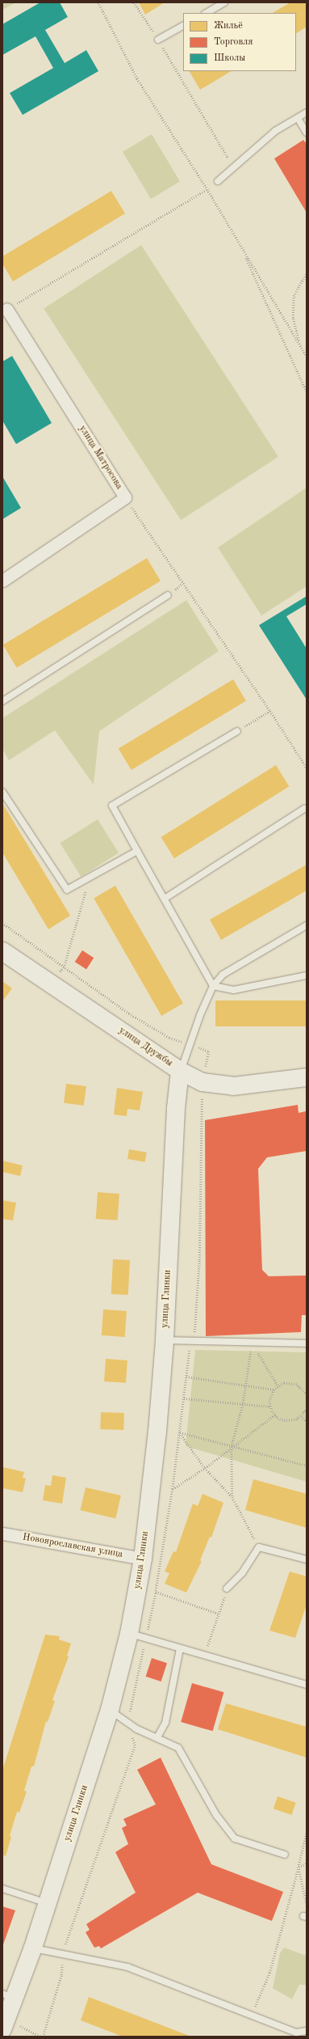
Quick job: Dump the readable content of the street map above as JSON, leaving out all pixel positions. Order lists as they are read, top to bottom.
{
  "streets": {
    "street": [
      "улица Матросова",
      "улица Дружбы",
      "улица Глинки",
      "Новоярославская улица"
    ]
  },
  "crossings": [
    ["улица Дружбы", "улица Глинки"],
    ["улица Глинки", "Новоярославская улица"]
  ],
  "legend": ["Жильё", "Торговля", "Школы"]
}
